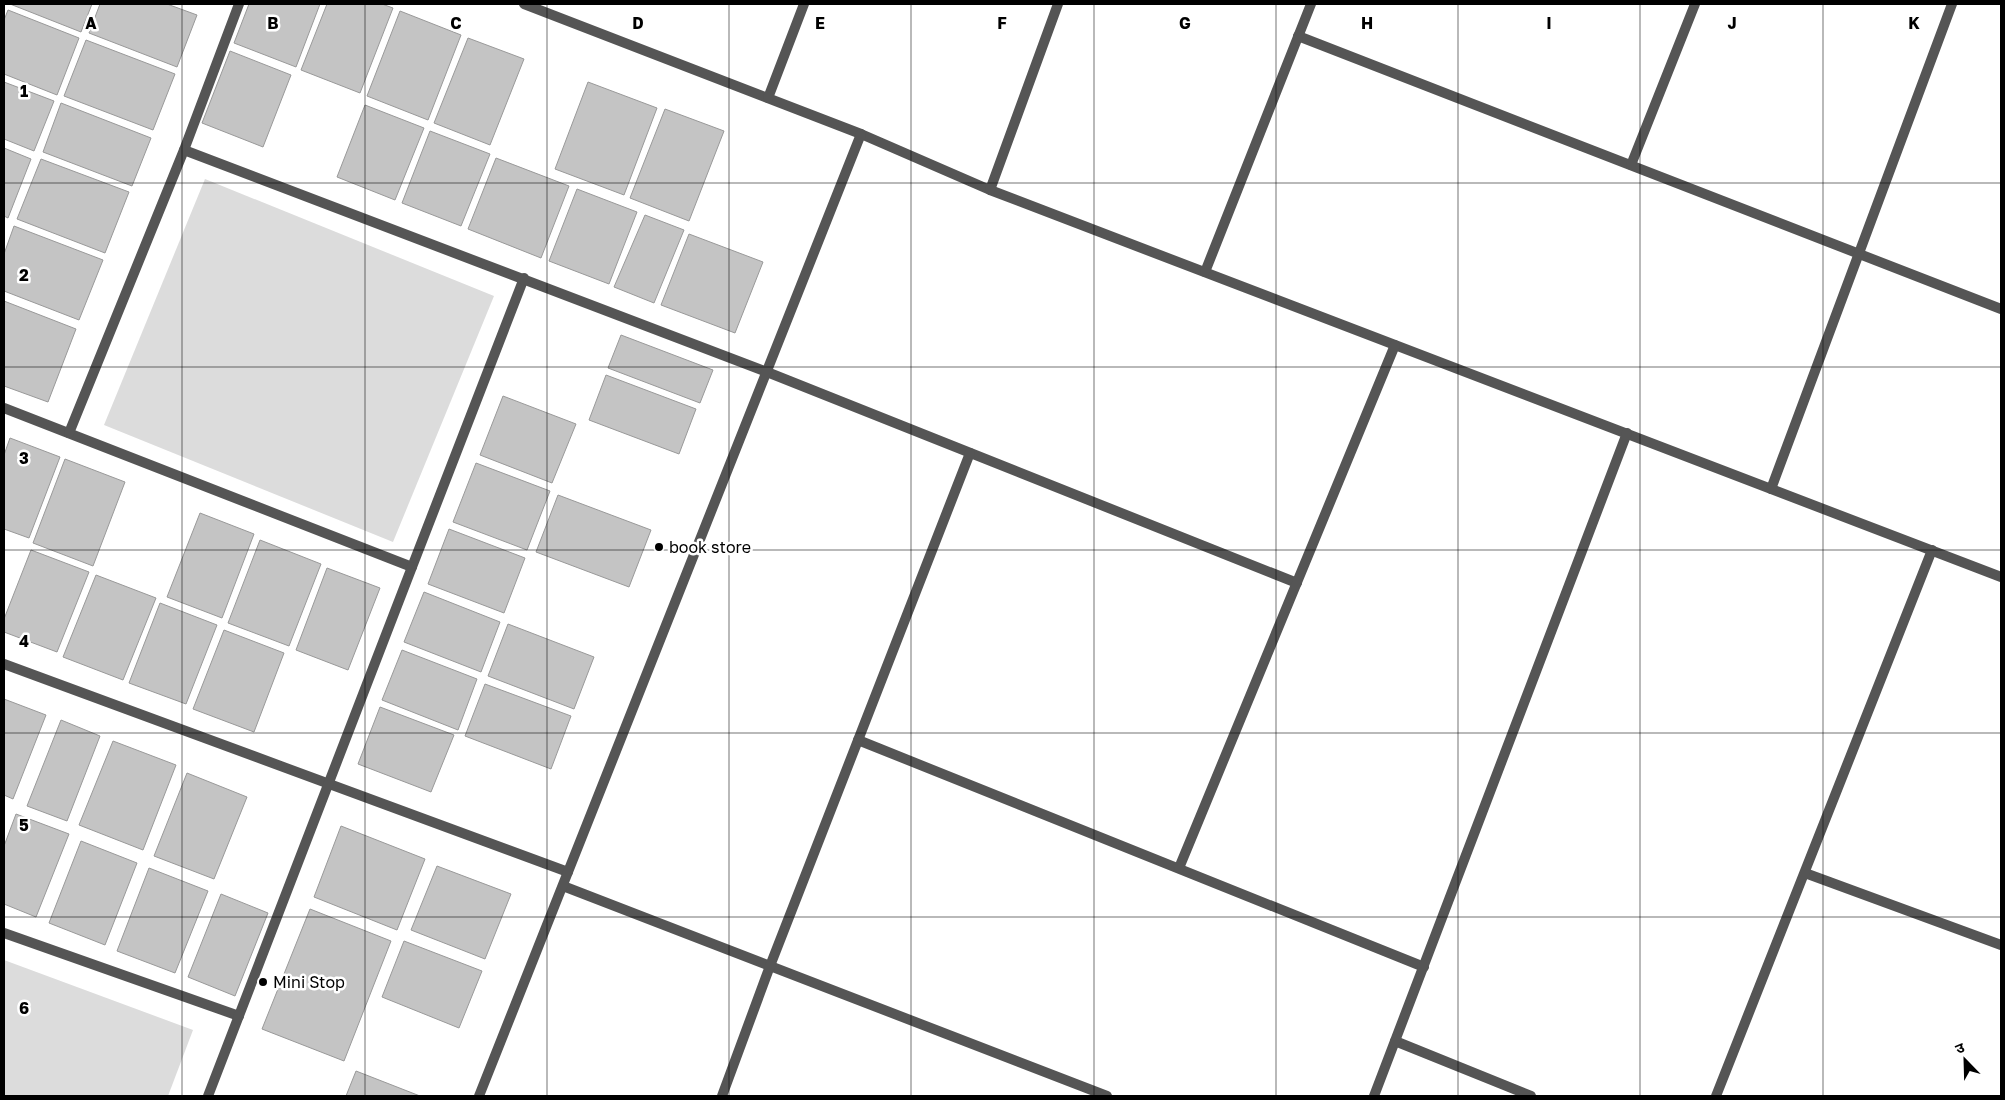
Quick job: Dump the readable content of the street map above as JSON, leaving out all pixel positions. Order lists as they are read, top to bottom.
{
  "places": ["book store", "Mini Stop"],
  "north": "top left",
  "grid": {
    "columns": [
      "A",
      "B",
      "C",
      "D",
      "E",
      "F",
      "G",
      "H",
      "I",
      "J",
      "K"
    ],
    "rows": [
      "1",
      "2",
      "3",
      "4",
      "5",
      "6"
    ]
  }
}
